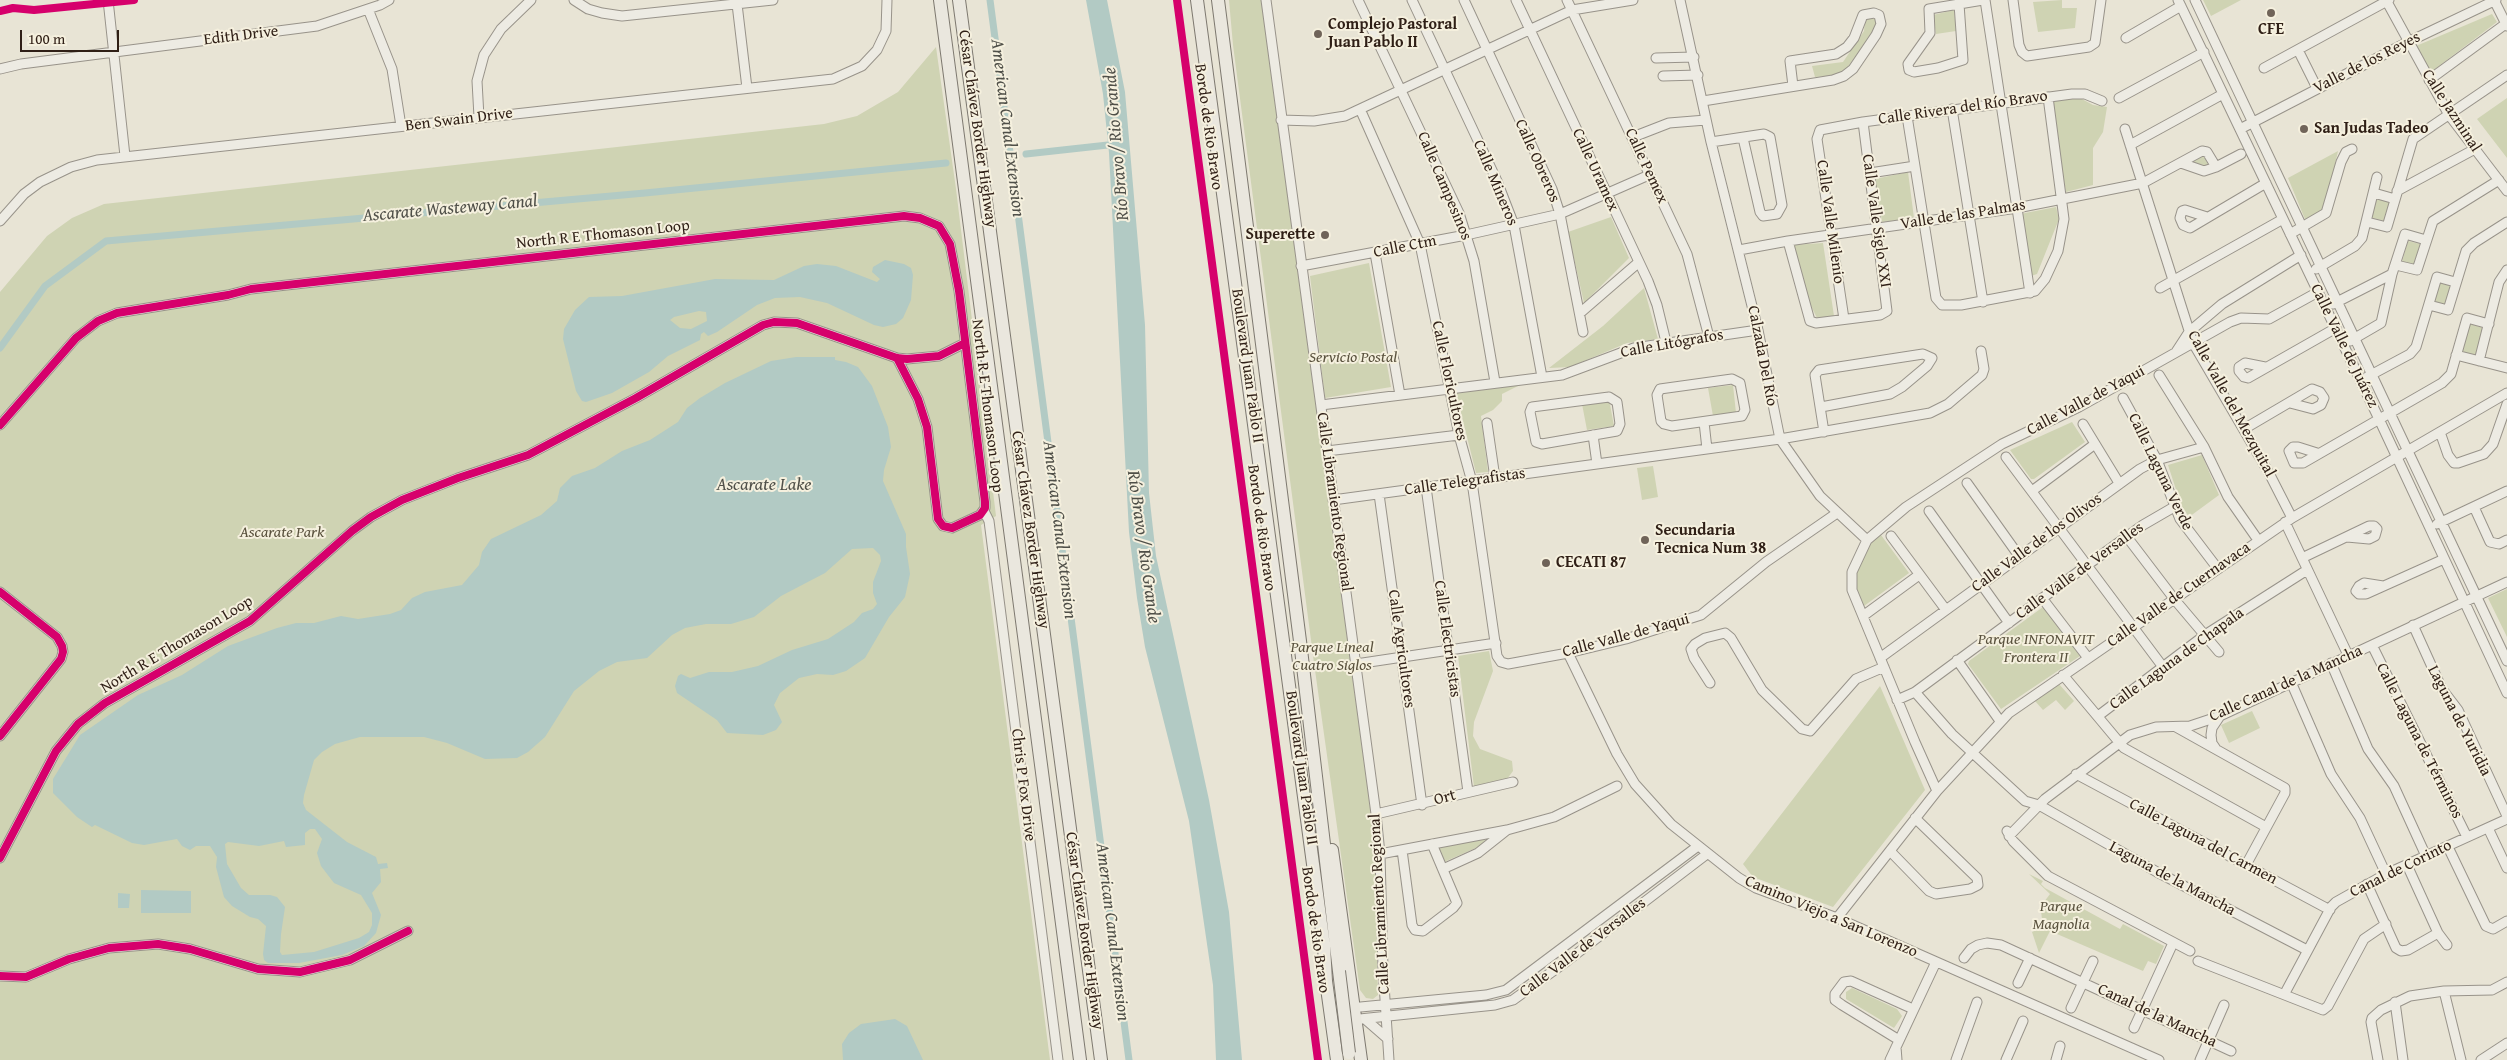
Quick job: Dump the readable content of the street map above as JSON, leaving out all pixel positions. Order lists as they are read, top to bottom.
{
  "streets": {
    "highway": ["César Chávez Border Highway", "Boulevard Juan Pablo II"],
    "street": [
      "Edith Drive",
      "Valle de los Reyes",
      "Calle Rivera del Río Bravo",
      "Calle Jazminal",
      "Ben Swain Drive",
      "Calle Obreros",
      "Calle Pemex",
      "Calle Uramex",
      "Calle Mineros",
      "Calle Campesinos",
      "Valle de las Palmas",
      "Calle Valle Siglo XXI",
      "Calle Valle Milenio",
      "North R E Thomason Loop",
      "Calle Ctm",
      "Calle Litógrafos",
      "Calle Valle de Juárez",
      "Calzada Del Río",
      "Calle Floricultores",
      "Calle Valle de Yaqui",
      "Calle Valle del Mezquital",
      "Calle Laguna Verde",
      "Calle Telegrafistas",
      "Calle Libramiento Regional",
      "Calle Valle de los Olivos",
      "Calle Valle de Versalles",
      "Calle Valle de Cuernavaca",
      "Calle Electricistas",
      "Calle Agricultores",
      "Calle Laguna de Chapala",
      "Calle Canal de la Mancha",
      "Laguna de Yuridia",
      "Calle Laguna de Términos",
      "Chris P Fox Drive",
      "Ort",
      "Calle Laguna del Carmen",
      "Canal de Corinto",
      "Laguna de la Mancha",
      "Camino Viejo a San Lorenzo",
      "Canal de la Mancha"
    ],
    "cycle path": ["Bordo de Rio Bravo"]
  },
  "crossings": [
    ["Valle de los Reyes", "Calle Jazminal"],
    ["Valle de los Reyes", "Calle Valle de Juárez"],
    ["Calle Rivera del Río Bravo", "Calle Valle Siglo XXI"],
    ["Calle Rivera del Río Bravo", "Calle Valle Milenio"],
    ["Calle Obreros", "Calle Ctm"],
    ["Calle Pemex", "Calle Ctm"],
    ["Calle Pemex", "Calle Litógrafos"],
    ["Calle Uramex", "Calle Ctm"],
    ["Calle Uramex", "Calle Litógrafos"],
    ["Calle Mineros", "Calle Ctm"],
    ["Calle Mineros", "Calle Litógrafos"],
    ["Calle Campesinos", "Calle Ctm"],
    ["Calle Campesinos", "Calle Litógrafos"],
    ["Valle de las Palmas", "Calle Valle Siglo XXI"],
    ["Valle de las Palmas", "Calle Valle Milenio"],
    ["Valle de las Palmas", "Calzada Del Río"],
    ["Valle de las Palmas", "Calle Valle del Mezquital"],
    ["Calle Valle Siglo XXI", "Calle Valle Milenio"],
    ["North R E Thomason Loop", "Chris P Fox Drive"],
    ["Calle Ctm", "Calle Floricultores"],
    ["Calle Ctm", "Calle Libramiento Regional"],
    ["Calle Litógrafos", "Calzada Del Río"],
    ["Calle Litógrafos", "Calle Floricultores"],
    ["Calle Litógrafos", "Calle Libramiento Regional"],
    ["Calle Valle de Juárez", "Calle Valle de Yaqui"],
    ["Calle Valle de Juárez", "Calle Valle de Cuernavaca"],
    ["Calle Valle de Juárez", "Calle Canal de la Mancha"],
    ["Calzada Del Río", "Calle Valle de Yaqui"],
    ["Calzada Del Río", "Calle Telegrafistas"],
    ["Calle Floricultores", "Calle Valle de Yaqui"],
    ["Calle Floricultores", "Calle Telegrafistas"],
    ["Calle Valle de Yaqui", "Calle Valle del Mezquital"],
    ["Calle Valle de Yaqui", "Camino Viejo a San Lorenzo"],
    ["Calle Valle del Mezquital", "Calle Valle de Cuernavaca"],
    ["Calle Valle del Mezquital", "Calle Laguna de Chapala"],
    ["Calle Valle del Mezquital", "Calle Canal de la Mancha"],
    ["Calle Laguna Verde", "Calle Valle de los Olivos"],
    ["Calle Laguna Verde", "Calle Valle de Versalles"],
    ["Calle Laguna Verde", "Calle Valle de Cuernavaca"],
    ["Calle Telegrafistas", "Calle Libramiento Regional"],
    ["Calle Telegrafistas", "Calle Electricistas"],
    ["Calle Telegrafistas", "Calle Agricultores"],
    ["Calle Libramiento Regional", "Calle Valle de Versalles"],
    ["Calle Libramiento Regional", "Ort"],
    ["Calle Valle de Versalles", "Camino Viejo a San Lorenzo"],
    ["Calle Valle de Cuernavaca", "Camino Viejo a San Lorenzo"],
    ["Calle Electricistas", "Ort"],
    ["Calle Agricultores", "Ort"],
    ["Calle Canal de la Mancha", "Laguna de Yuridia"],
    ["Calle Canal de la Mancha", "Calle Laguna de Términos"],
    ["Calle Canal de la Mancha", "Calle Laguna del Carmen"],
    ["Calle Canal de la Mancha", "Laguna de la Mancha"],
    ["Laguna de Yuridia", "Canal de Corinto"],
    ["Calle Laguna de Términos", "Canal de Corinto"],
    ["Calle Laguna del Carmen", "Canal de Corinto"],
    ["Canal de Corinto", "Laguna de la Mancha"]
  ],
  "water": [
    "American Canal Extension",
    "Río Bravo / Rio Grande",
    "Ascarate Wasteway Canal",
    "Ascarate Lake"
  ],
  "parks": [
    "Servicio Postal",
    "Ascarate Park",
    "Parque INFONAVIT Frontera II",
    "Parque Lineal Cuatro Siglos",
    "Parque Magnolia"
  ],
  "places": [
    "CFE",
    "Complejo Pastoral Juan Pablo II",
    "San Judas Tadeo",
    "Superette",
    "Secundaria Tecnica Num 38",
    "CECATI 87"
  ],
  "scale_bar": "100 m"
}
